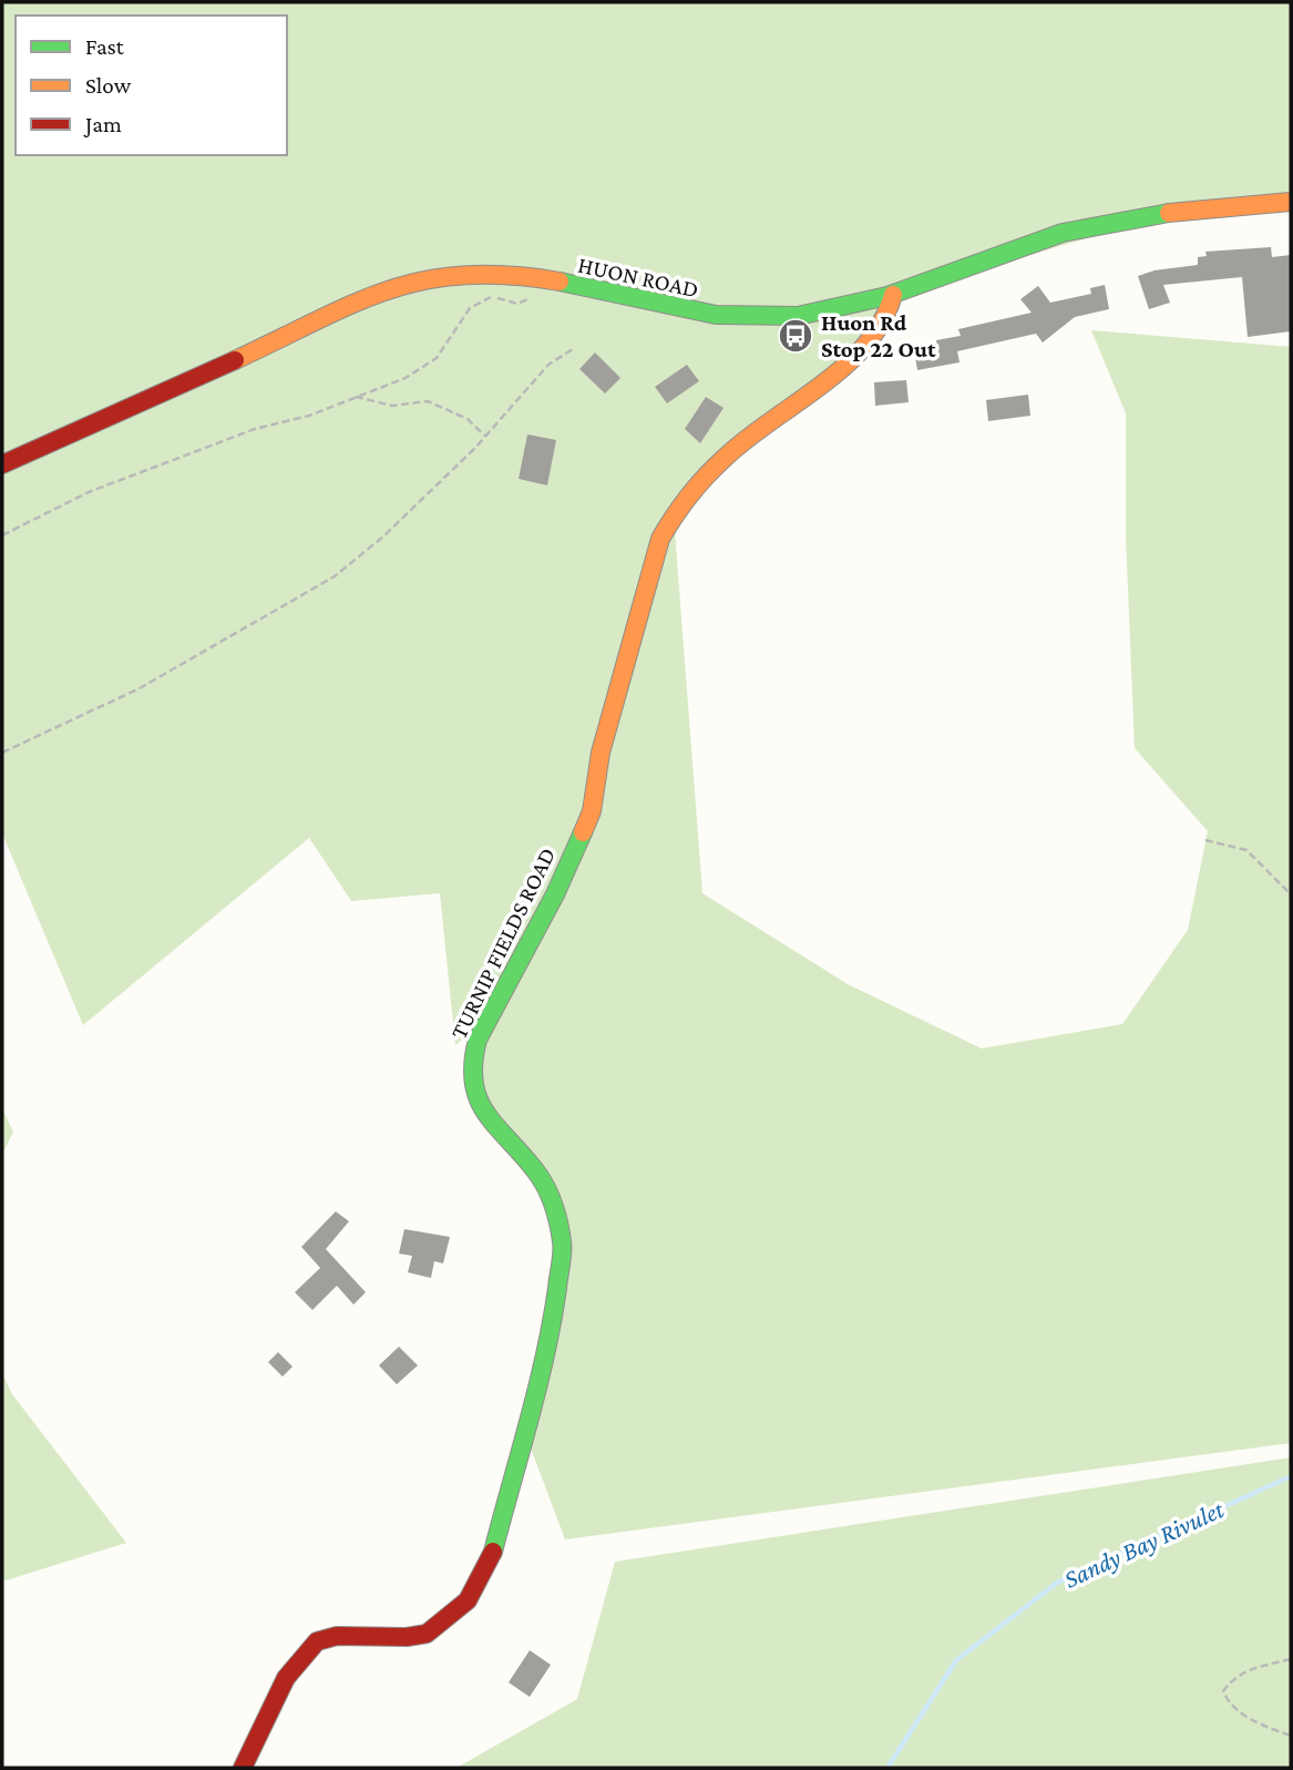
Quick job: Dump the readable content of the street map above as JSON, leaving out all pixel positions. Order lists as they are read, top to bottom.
{
  "streets": {
    "street": ["HUON ROAD", "TURNIP FIELDS ROAD"]
  },
  "crossings": [
    ["HUON ROAD", "TURNIP FIELDS ROAD"]
  ],
  "water": ["Sandy Bay Rivulet"],
  "places": {
    "bus stop": ["Huon Rd Stop 22 Out"]
  },
  "legend": ["Fast", "Slow", "Jam"]
}
